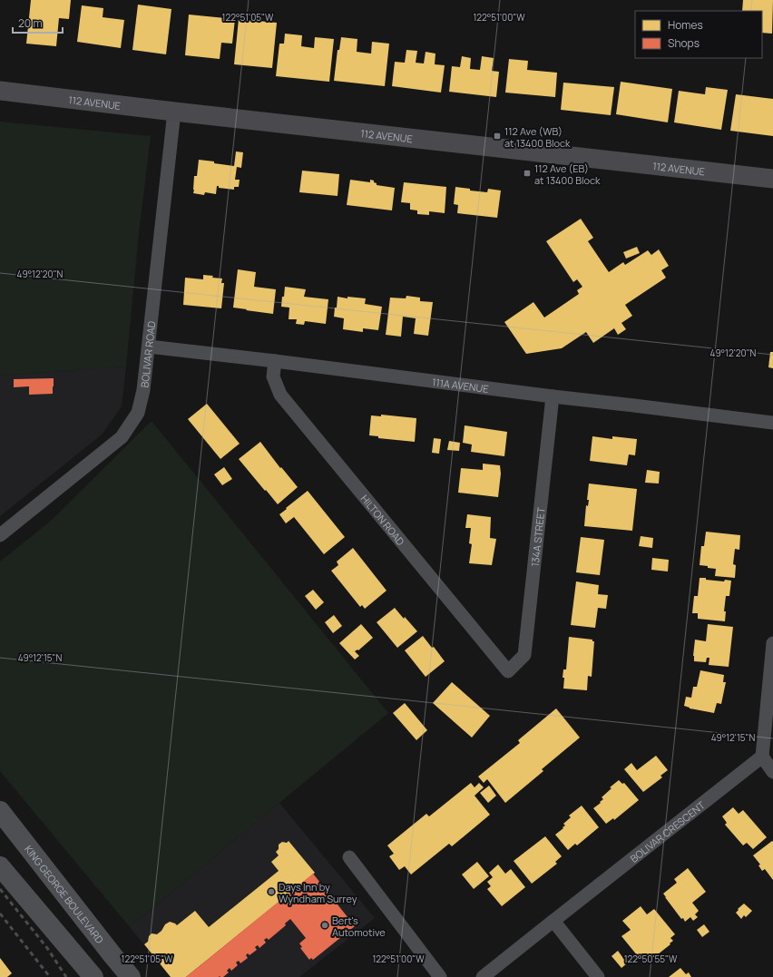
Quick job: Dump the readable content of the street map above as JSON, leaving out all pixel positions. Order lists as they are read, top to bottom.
{
  "streets": {
    "main road": ["112 AVENUE", "KING GEORGE BOULEVARD"],
    "street": [
      "BOLIVAR ROAD",
      "111A AVENUE",
      "HILTON ROAD",
      "134A STREET",
      "BOLIVAR CRESCENT"
    ]
  },
  "crossings": [
    ["112 AVENUE", "BOLIVAR ROAD"],
    ["BOLIVAR ROAD", "111A AVENUE"],
    ["111A AVENUE", "HILTON ROAD"],
    ["111A AVENUE", "134A STREET"],
    ["HILTON ROAD", "134A STREET"]
  ],
  "places": {
    "transit": ["112 Ave (WB) at 13400 Block", "112 Ave (EB) at 13400 Block"],
    "other": ["Days Inn by Wyndham Surrey", "Bert's Automotive"]
  },
  "legend": ["Homes", "Shops"],
  "scale_bar": "20 m",
  "coordinates": [
    "122°51'05\"W",
    "122°51'00\"W",
    "49°12'20\"N",
    "49°12'15\"N",
    "122°50'55\"W"
  ]
}
